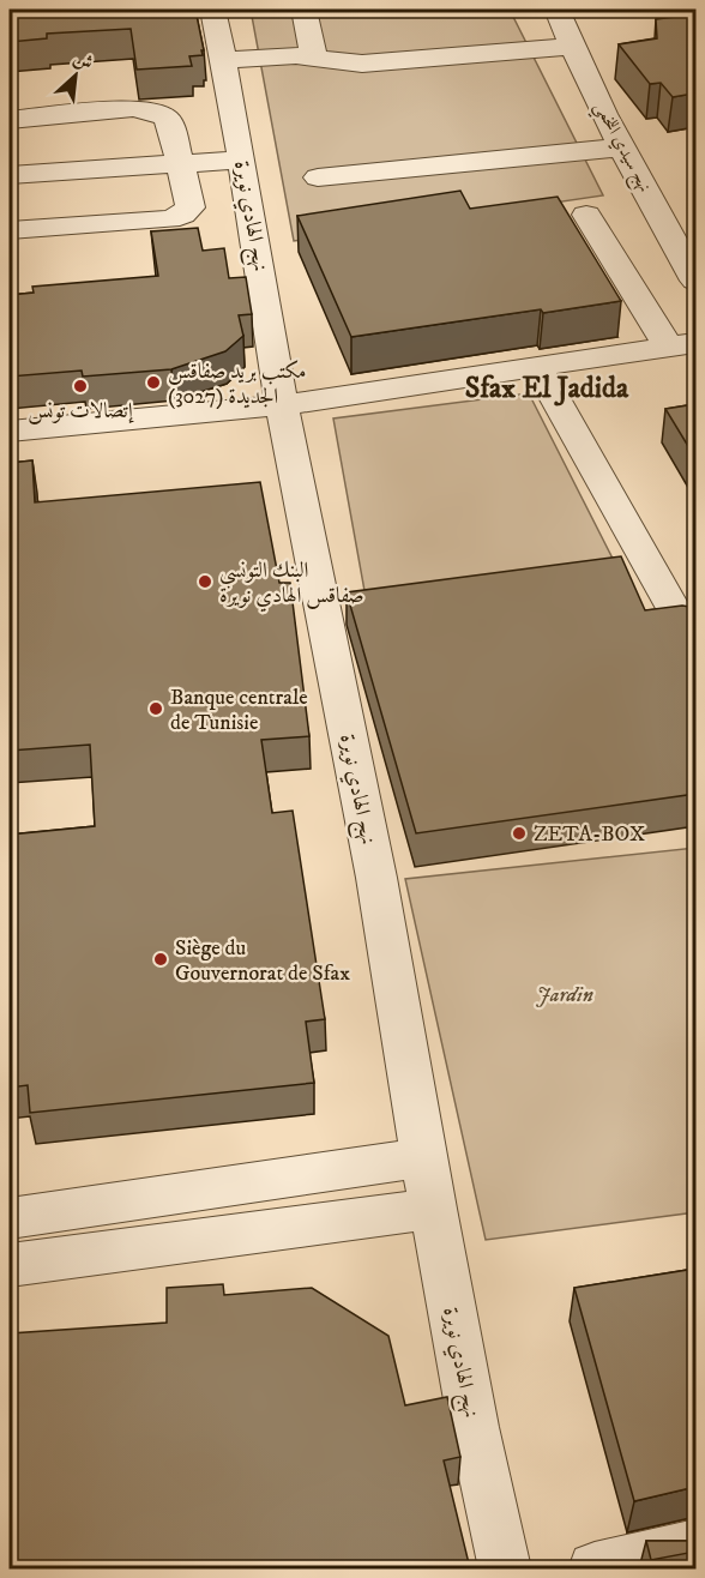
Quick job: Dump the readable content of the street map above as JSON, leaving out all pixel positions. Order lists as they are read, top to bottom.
{
  "streets": {
    "street": ["نهج سيدي اللخمي", "نهج الهادي نويرة"]
  },
  "districts": ["Sfax El Jadida"],
  "parks": ["Jardin"],
  "places": [
    "مكتب بريد صفاقس الجديدة (3027)",
    "إتصالات تونس",
    "البنك التونسي صفاقس الهادي نويرة",
    "Banque centrale de Tunisie",
    "ZETA-BOX",
    "Siège du Gouvernorat de Sfax"
  ],
  "north": "top right"
}
